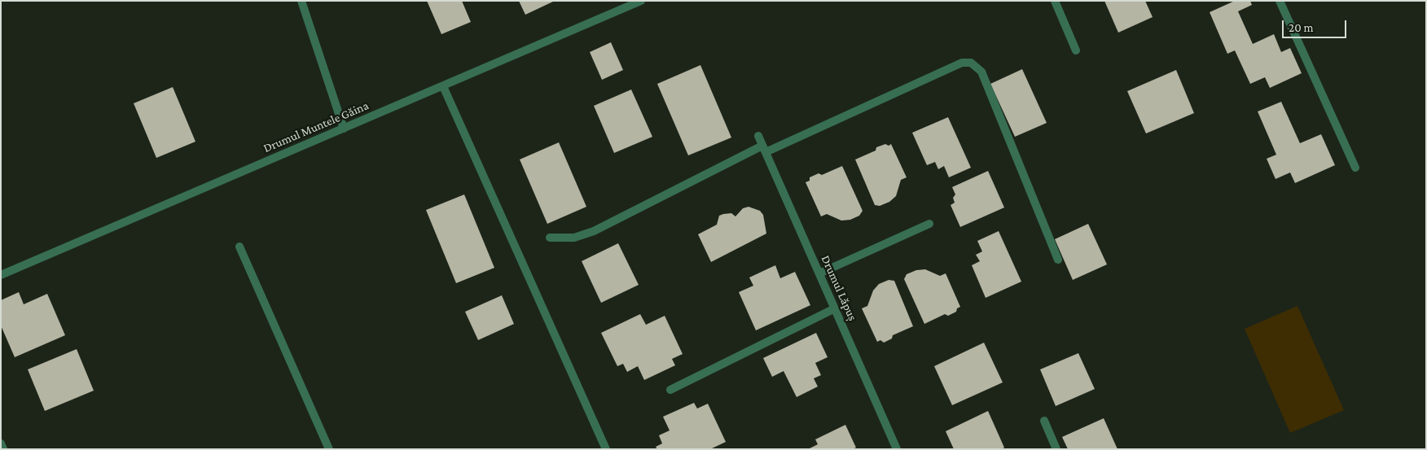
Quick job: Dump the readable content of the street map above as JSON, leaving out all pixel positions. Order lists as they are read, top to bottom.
{
  "streets": {
    "street": ["Drumul Muntele Găina", "Drumul Lăpuș"]
  },
  "scale_bar": "20 m"
}
